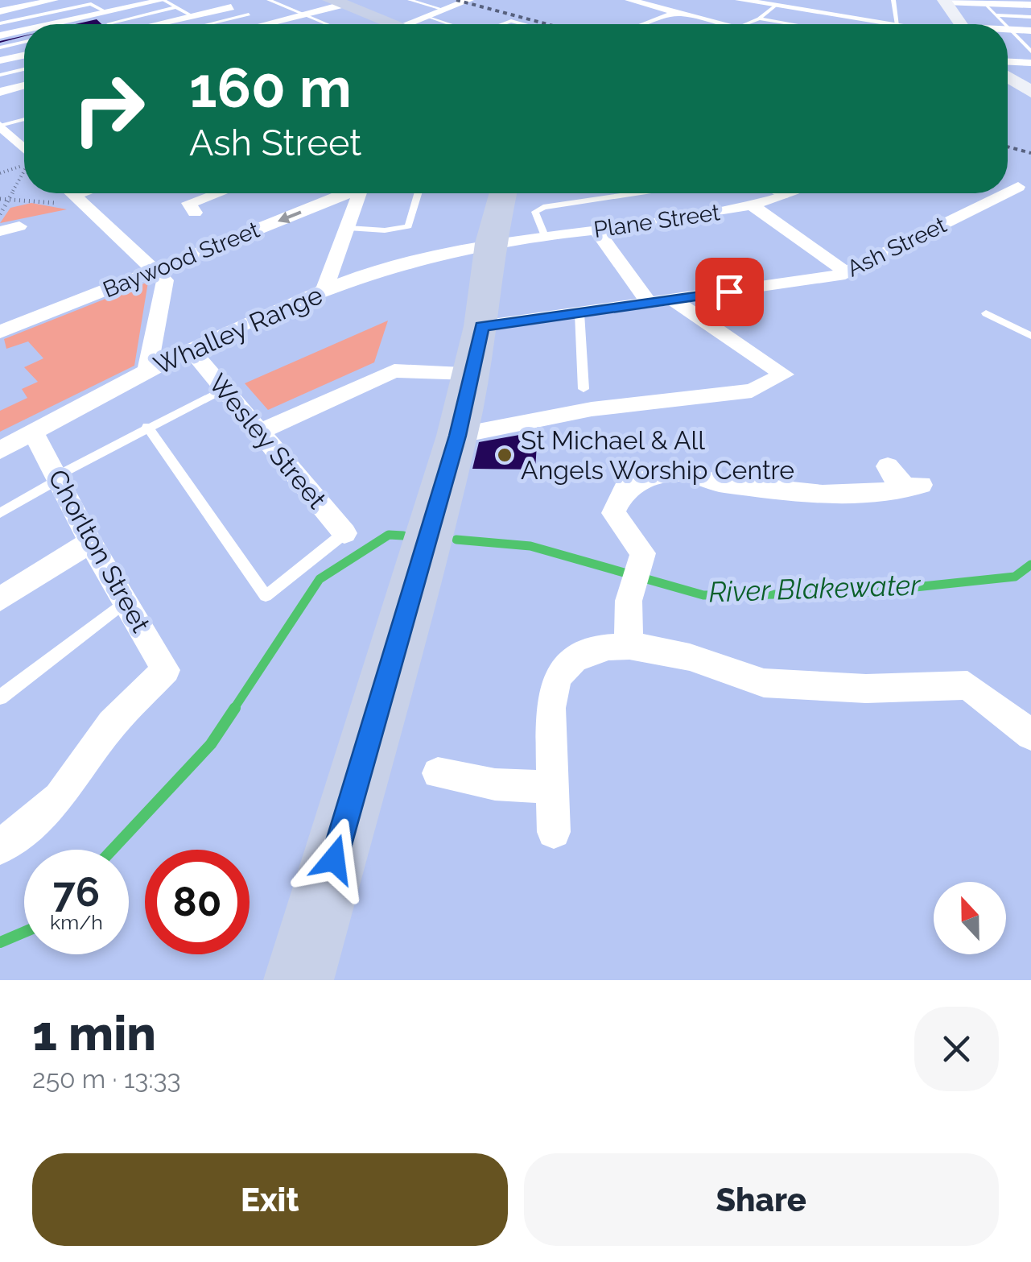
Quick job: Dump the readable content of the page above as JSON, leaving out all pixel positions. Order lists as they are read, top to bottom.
{
  "streets": {
    "street": [
      "Plane Street",
      "Ash Street",
      "Baywood Street",
      "Whalley Range",
      "Wesley Street",
      "Chorlton Street"
    ]
  },
  "crossings": [
    ["Plane Street", "Whalley Range"],
    ["Ash Street", "Wesley Street"],
    ["Whalley Range", "Wesley Street"],
    ["Whalley Range", "Chorlton Street"]
  ],
  "one_way": ["Baywood Street"],
  "water": ["River Blakewater"],
  "places": ["St Michael & All Angels Worship Centre"],
  "north": "top",
  "page": {
    "turn": ["160 m", "Ash Street"],
    "speed": "76 km/h",
    "limit": "80",
    "heading": ["1 min", "250 m · 13:33"],
    "buttons": ["Exit", "Share"]
  }
}
